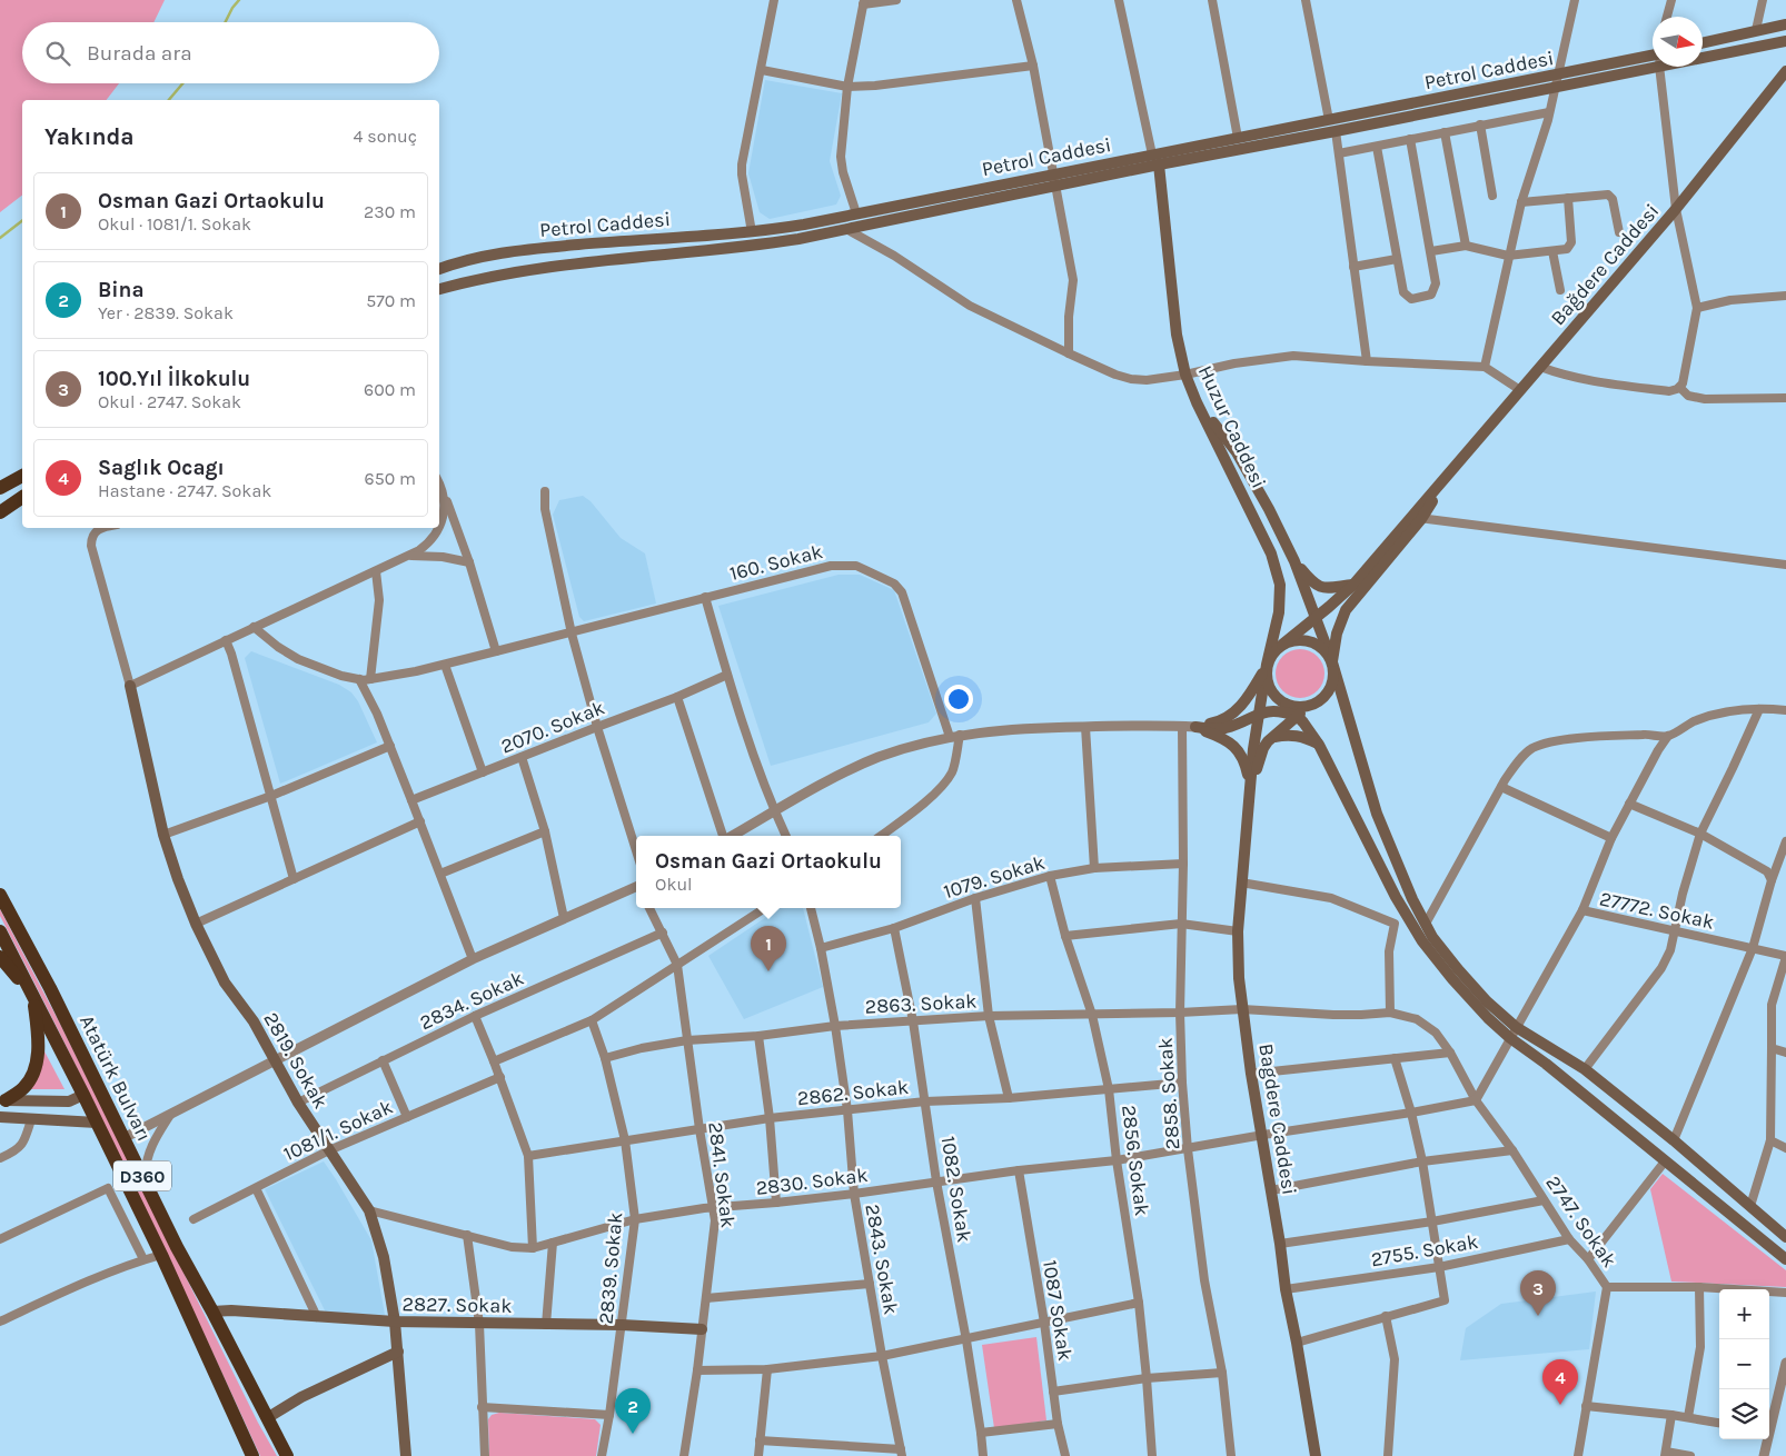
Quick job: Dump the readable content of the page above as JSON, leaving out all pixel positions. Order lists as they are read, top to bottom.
{
  "streets": {
    "highway": ["Atatürk Bulvarı", "D360"],
    "main road": [
      "Petrol Caddesi",
      "Bağdere Caddesi",
      "Huzur Caddesi",
      "2819. Sokak",
      "Bagdere Caddesi",
      "2827. Sokak"
    ],
    "street": [
      "160. Sokak",
      "2070. Sokak",
      "1079. Sokak",
      "27772. Sokak",
      "2834. Sokak",
      "2863. Sokak",
      "2862. Sokak",
      "2858. Sokak",
      "1081/1. Sokak",
      "2856. Sokak",
      "2841. Sokak",
      "2830. Sokak",
      "1082. Sokak",
      "2747. Sokak",
      "2755. Sokak",
      "2843. Sokak",
      "2839. Sokak",
      "1087 Sokak"
    ]
  },
  "crossings": [
    ["Bağdere Caddesi", "Huzur Caddesi"],
    ["1079. Sokak", "2858. Sokak"],
    ["1079. Sokak", "2856. Sokak"],
    ["1079. Sokak", "1082. Sokak"],
    ["1079. Sokak", "2843. Sokak"],
    ["2834. Sokak", "2819. Sokak"],
    ["2834. Sokak", "2841. Sokak"],
    ["2863. Sokak", "2858. Sokak"],
    ["2863. Sokak", "Bagdere Caddesi"],
    ["2863. Sokak", "2856. Sokak"],
    ["2863. Sokak", "2841. Sokak"],
    ["2863. Sokak", "1082. Sokak"],
    ["2863. Sokak", "2747. Sokak"],
    ["2863. Sokak", "2843. Sokak"],
    ["2863. Sokak", "2839. Sokak"],
    ["2819. Sokak", "1081/1. Sokak"],
    ["2819. Sokak", "2830. Sokak"],
    ["2819. Sokak", "2827. Sokak"],
    ["Atatürk Bulvarı", "2827. Sokak"],
    ["2862. Sokak", "2858. Sokak"],
    ["2862. Sokak", "2856. Sokak"],
    ["2862. Sokak", "2841. Sokak"],
    ["2862. Sokak", "1082. Sokak"],
    ["2862. Sokak", "2843. Sokak"],
    ["2862. Sokak", "2839. Sokak"],
    ["2858. Sokak", "2830. Sokak"],
    ["Bagdere Caddesi", "2830. Sokak"],
    ["Bagdere Caddesi", "2755. Sokak"],
    ["2856. Sokak", "2830. Sokak"],
    ["2841. Sokak", "2830. Sokak"],
    ["2841. Sokak", "2827. Sokak"],
    ["2830. Sokak", "1082. Sokak"],
    ["2830. Sokak", "2747. Sokak"],
    ["2830. Sokak", "2843. Sokak"],
    ["2830. Sokak", "2839. Sokak"],
    ["2830. Sokak", "1087 Sokak"],
    ["2747. Sokak", "2755. Sokak"],
    ["2839. Sokak", "2827. Sokak"]
  ],
  "north": "right",
  "page": {
    "search": "Burada ara",
    "heading": ["Yakında", "4 sonuç"],
    "list": [
      {
        "mark": "1",
        "name": "Osman Gazi Ortaokulu",
        "note": "Okul · 1081/1. Sokak",
        "value": "230 m"
      },
      {
        "mark": "2",
        "name": "Bina",
        "note": "Yer · 2839. Sokak",
        "value": "570 m"
      },
      {
        "mark": "3",
        "name": "100.Yıl İlkokulu",
        "note": "Okul · 2747. Sokak",
        "value": "600 m"
      },
      {
        "mark": "4",
        "name": "Saglık Ocagı",
        "note": "Hastane · 2747. Sokak",
        "value": "650 m"
      }
    ],
    "popup": ["Osman Gazi Ortaokulu", "Okul"],
    "pins": [
      "1",
      "3",
      "4",
      "2"
    ],
    "map_buttons": ["+", "−"]
  }
}
